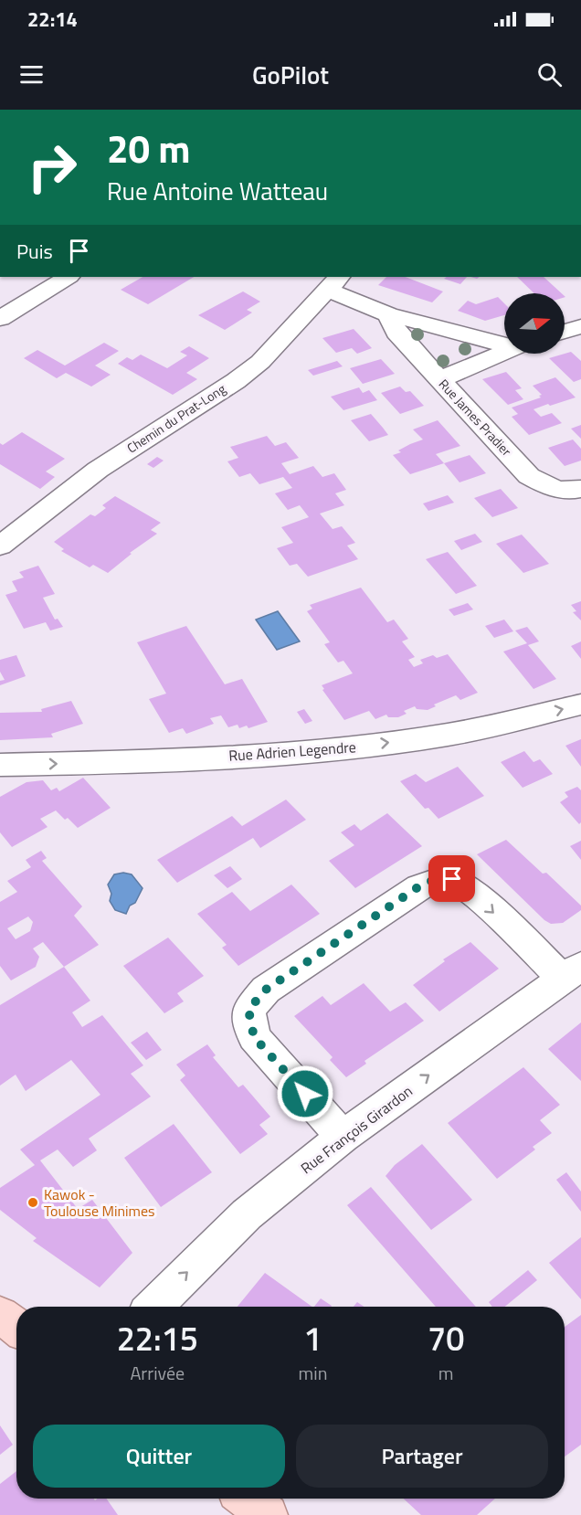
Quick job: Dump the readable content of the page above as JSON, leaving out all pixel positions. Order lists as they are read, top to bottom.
{
  "streets": {
    "street": [
      "Rue James Pradier",
      "Chemin du Prat-Long",
      "Rue Adrien Legendre",
      "Rue François Girardon"
    ]
  },
  "one_way": ["Rue Adrien Legendre", "Rue François Girardon"],
  "places": ["Kawok - Toulouse Minimes"],
  "north": "right",
  "page": {
    "status": "22:14",
    "header": "GoPilot",
    "turn": ["20 m", "Rue Antoine Watteau"],
    "then": "Puis",
    "eta": [
      "22:15",
      "Arrivée",
      "1",
      "min",
      "70",
      "m"
    ],
    "buttons": ["Quitter", "Partager"]
  }
}
